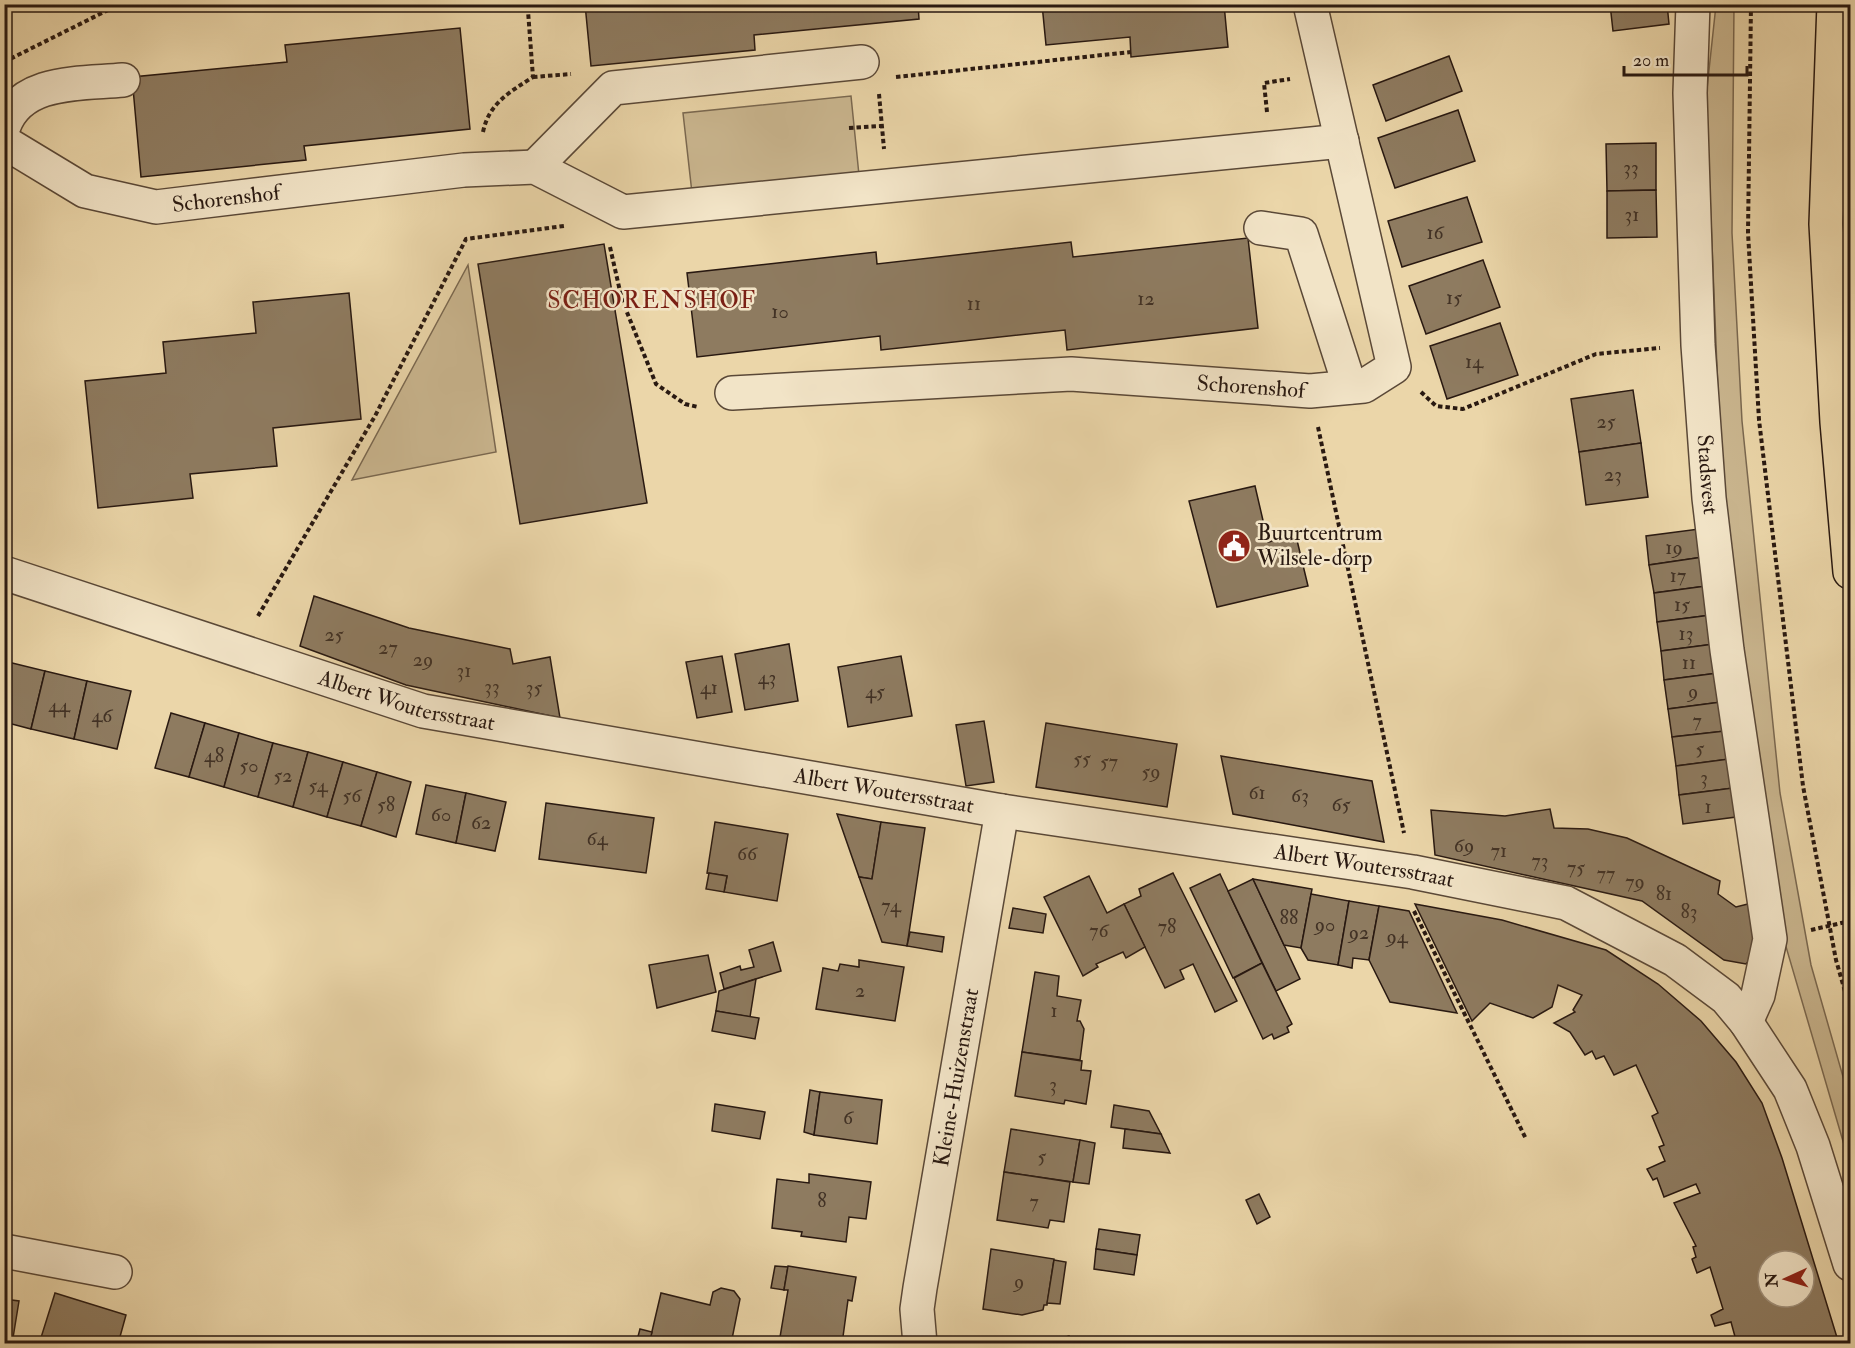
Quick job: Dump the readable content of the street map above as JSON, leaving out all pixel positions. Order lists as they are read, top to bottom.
{
  "streets": {
    "street": [
      "Schorenshof",
      "Stadsvest",
      "Albert Woutersstraat",
      "Kleine-Huizenstraat"
    ]
  },
  "crossings": [
    ["Stadsvest", "Albert Woutersstraat"],
    ["Albert Woutersstraat", "Kleine-Huizenstraat"]
  ],
  "districts": ["SCHORENSHOF"],
  "places": {
    "public building": ["Buurtcentrum Wilsele-dorp"]
  },
  "house_numbers": [
    "33",
    "31",
    "16",
    "15",
    "12",
    "11",
    "10",
    "14",
    "25",
    "23",
    "19",
    "17",
    "15",
    "13",
    "25",
    "27",
    "29",
    "11",
    "31",
    "43",
    "33",
    "35",
    "41",
    "45",
    "9",
    "44",
    "46",
    "7",
    "5",
    "48",
    "55",
    "57",
    "50",
    "59",
    "52",
    "3",
    "54",
    "61",
    "56",
    "63",
    "58",
    "65",
    "1",
    "60",
    "62",
    "64",
    "69",
    "71",
    "66",
    "73",
    "75",
    "77",
    "79",
    "81",
    "74",
    "83",
    "88",
    "90",
    "78",
    "76",
    "92",
    "94",
    "2",
    "1",
    "3",
    "6",
    "5",
    "8",
    "7",
    "9"
  ],
  "scale_bar": "20 m",
  "north": "left"
}
